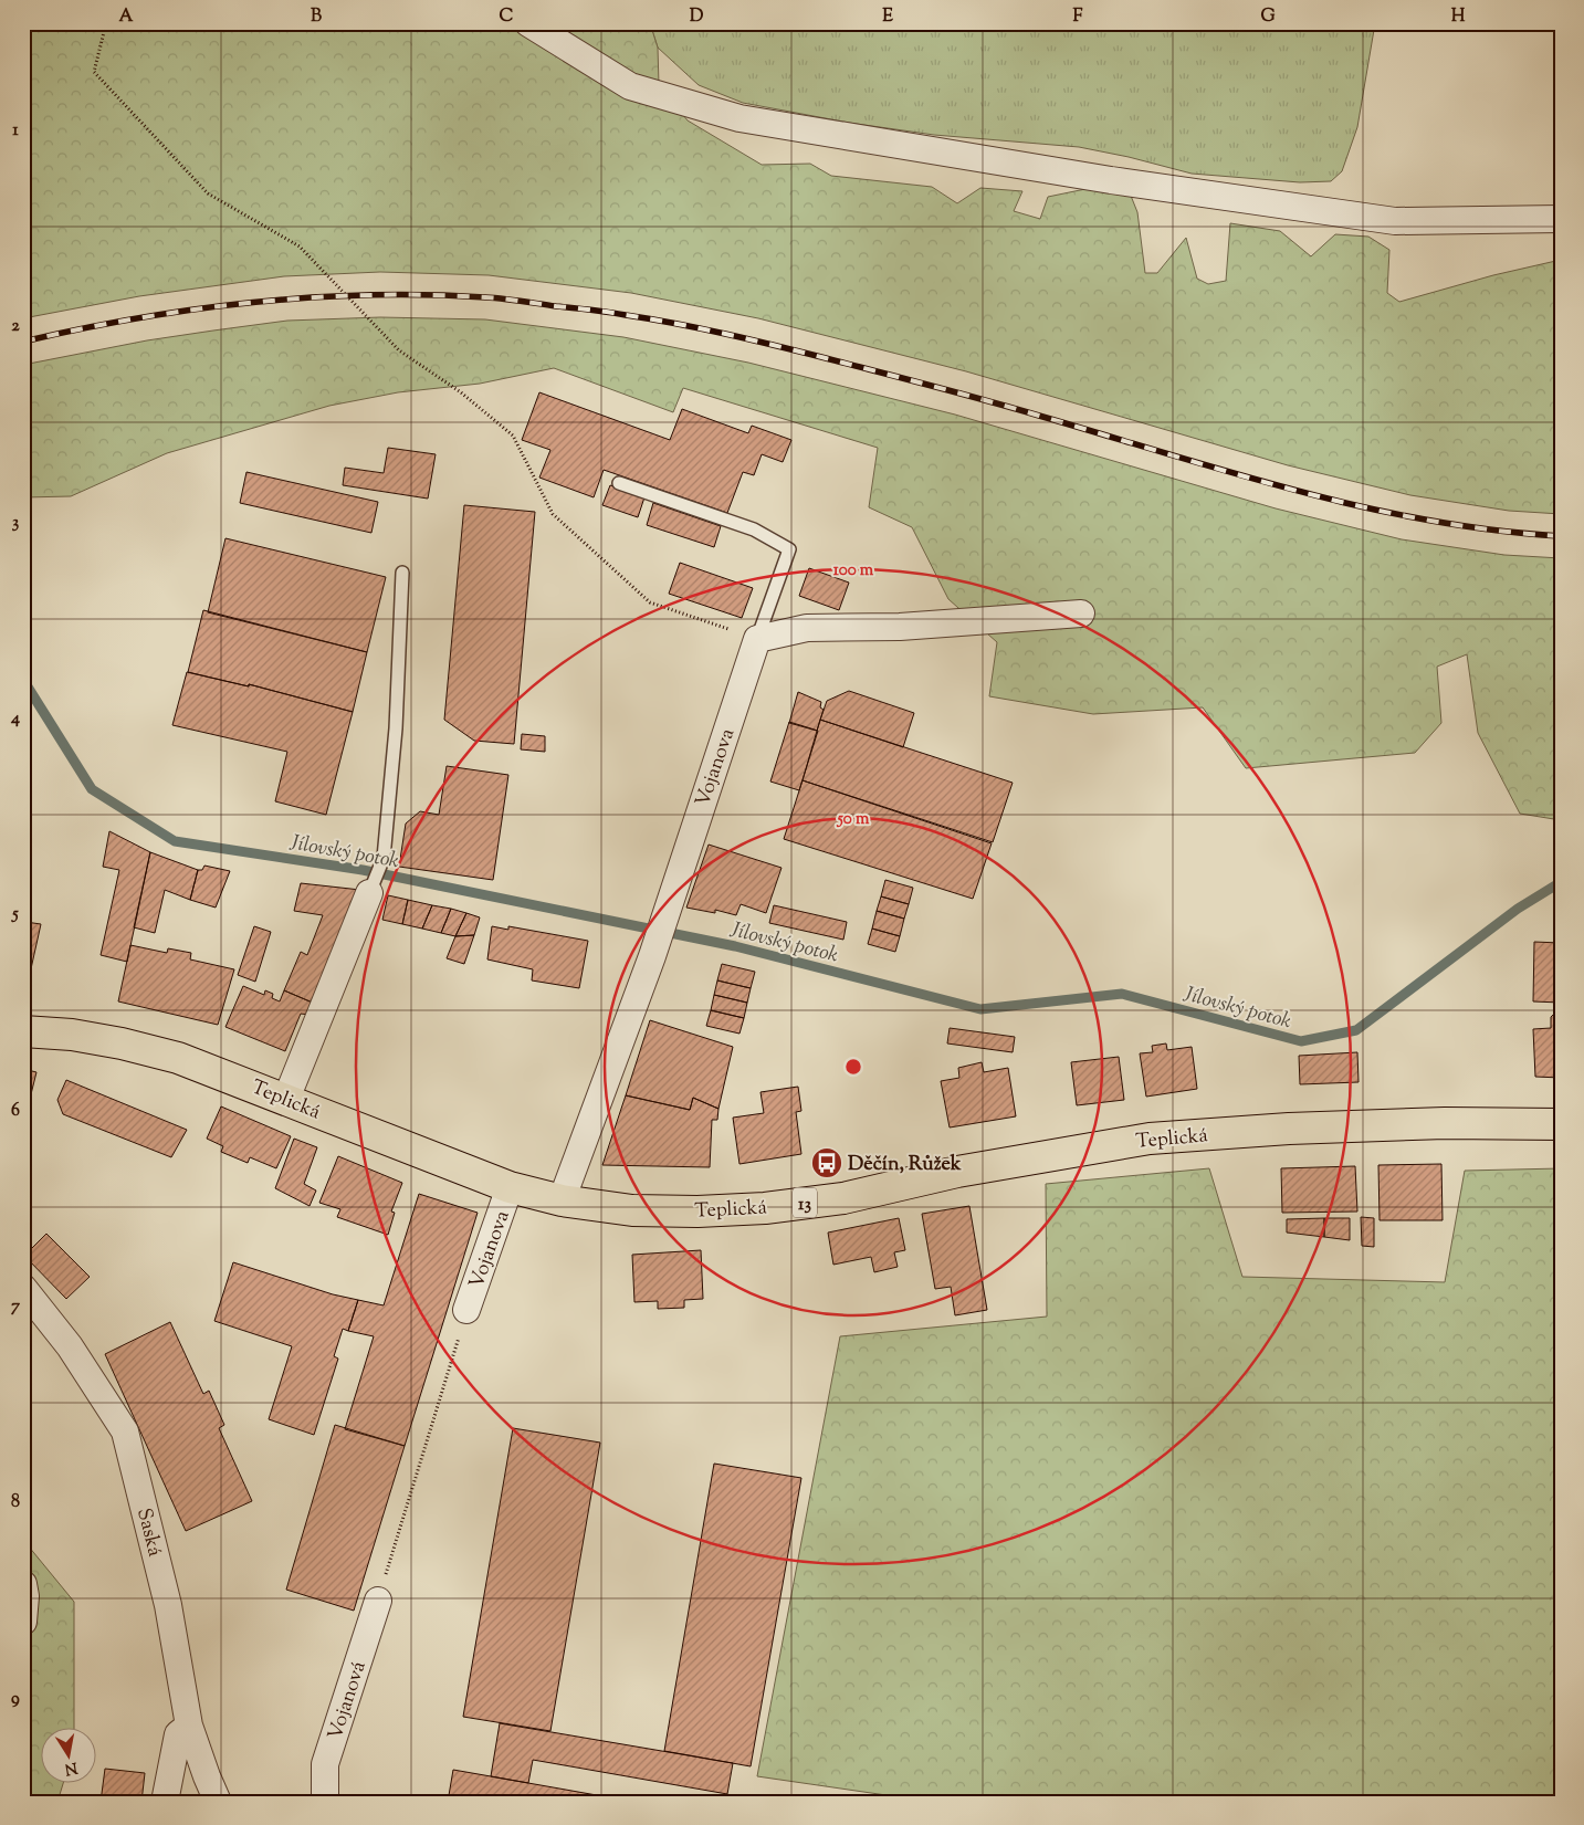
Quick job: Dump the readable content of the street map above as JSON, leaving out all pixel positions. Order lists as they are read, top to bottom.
{
  "streets": {
    "main road": ["Teplická", "13"],
    "street": ["Vojanova", "Saská", "Vojanová"]
  },
  "crossings": [
    ["Vojanova", "Teplická"]
  ],
  "water": ["Jílovský potok"],
  "places": {
    "bus stop": ["Děčín, Růžek"]
  },
  "north": "bottom",
  "grid": {
    "columns": [
      "A",
      "B",
      "C",
      "D",
      "E",
      "F",
      "G",
      "H"
    ],
    "rows": [
      "1",
      "2",
      "3",
      "4",
      "5",
      "6",
      "7",
      "8",
      "9"
    ]
  },
  "rings": ["100 m", "50 m"]
}
